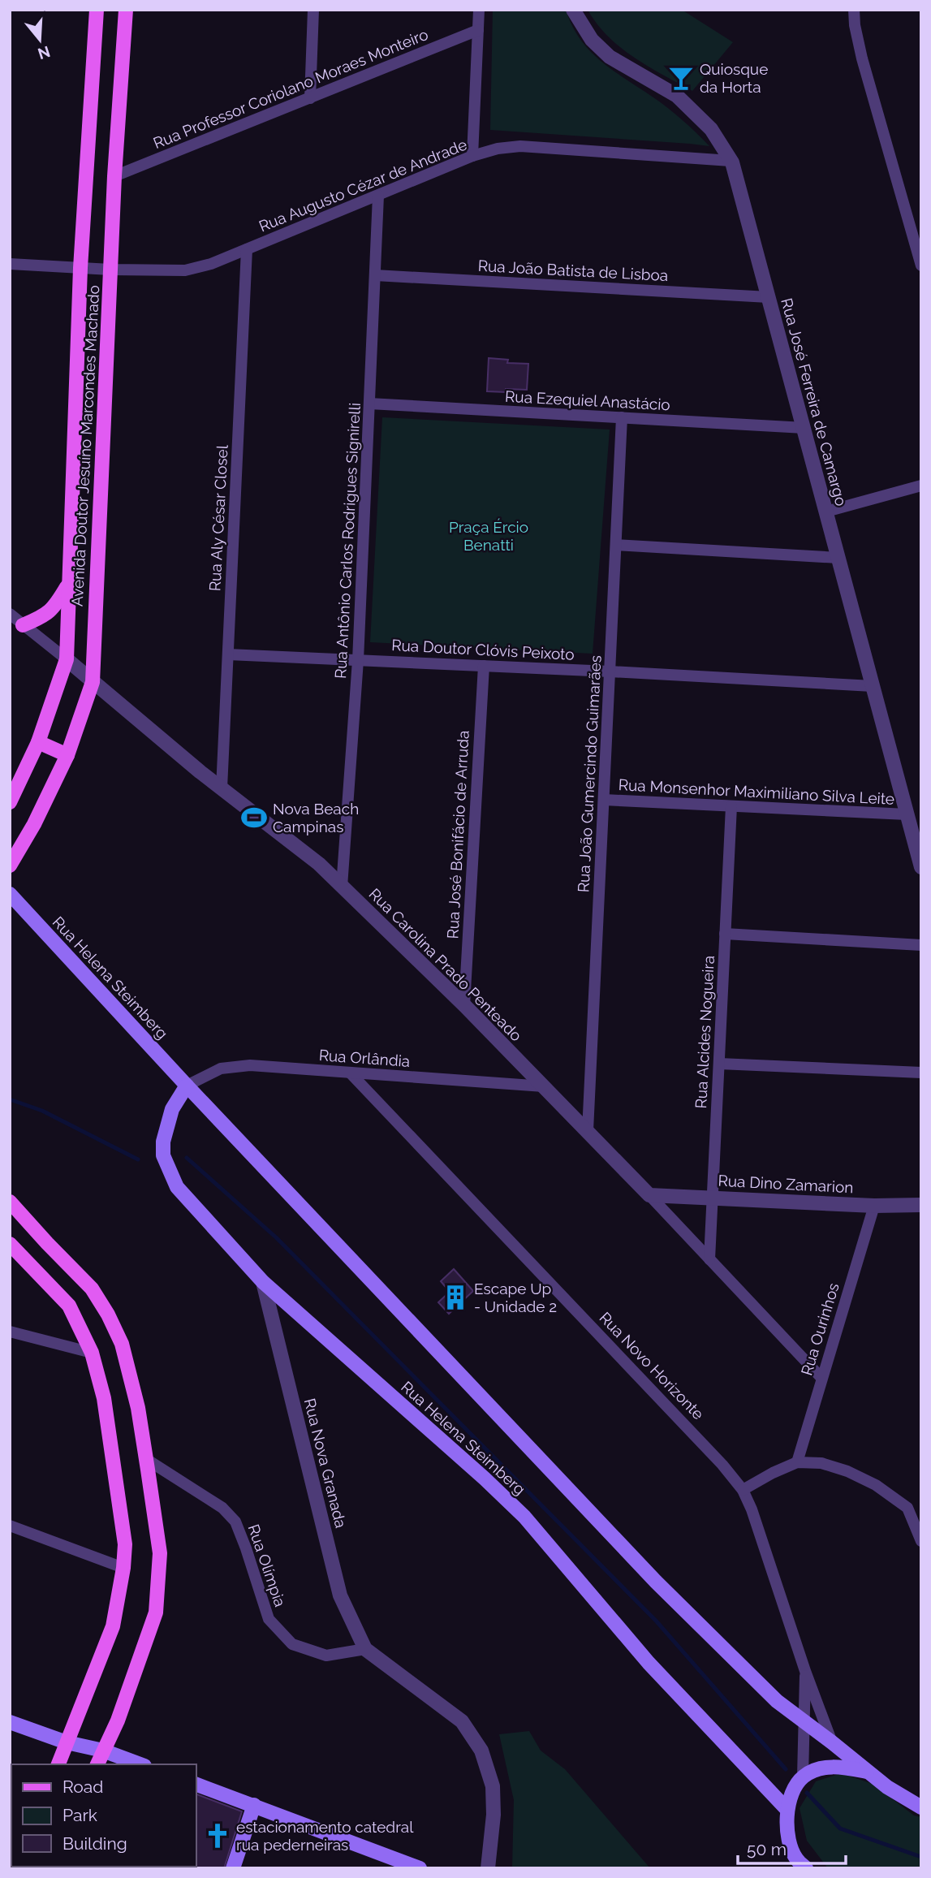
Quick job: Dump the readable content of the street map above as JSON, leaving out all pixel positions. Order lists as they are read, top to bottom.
{
  "streets": {
    "main road": ["Avenida Doutor Jesuíno Marcondes Machado", "Rua Helena Steimberg"],
    "street": [
      "Rua Professor Coriolano Moraes Monteiro",
      "Rua Augusto Cézar de Andrade",
      "Rua João Batista de Lisboa",
      "Rua Ezequiel Anastácio",
      "Rua José Ferreira de Camargo",
      "Rua Aly César Closel",
      "Rua Antônio Carlos Rodrigues Signirelli",
      "Rua Doutor Clóvis Peixoto",
      "Rua João Gumercindo Guimarães",
      "Rua Monsenhor Maximiliano Silva Leite",
      "Rua José Bonifácio de Arruda",
      "Rua Carolina Prado Penteado",
      "Rua Alcides Nogueira",
      "Rua Orlândia",
      "Rua Dino Zamarion",
      "Rua Ourinhos",
      "Rua Novo Horizonte",
      "Rua Nova Granada",
      "Rua Olímpia"
    ]
  },
  "crossings": [
    ["Rua Professor Coriolano Moraes Monteiro", "Avenida Doutor Jesuíno Marcondes Machado"],
    ["Rua Augusto Cézar de Andrade", "Rua José Ferreira de Camargo"],
    ["Rua Augusto Cézar de Andrade", "Avenida Doutor Jesuíno Marcondes Machado"],
    ["Rua Augusto Cézar de Andrade", "Rua Aly César Closel"],
    ["Rua Augusto Cézar de Andrade", "Rua Antônio Carlos Rodrigues Signirelli"],
    ["Rua João Batista de Lisboa", "Rua José Ferreira de Camargo"],
    ["Rua João Batista de Lisboa", "Rua Antônio Carlos Rodrigues Signirelli"],
    ["Rua Ezequiel Anastácio", "Rua José Ferreira de Camargo"],
    ["Rua Ezequiel Anastácio", "Rua Antônio Carlos Rodrigues Signirelli"],
    ["Rua Ezequiel Anastácio", "Rua João Gumercindo Guimarães"],
    ["Rua José Ferreira de Camargo", "Rua Doutor Clóvis Peixoto"],
    ["Rua José Ferreira de Camargo", "Rua Monsenhor Maximiliano Silva Leite"],
    ["Avenida Doutor Jesuíno Marcondes Machado", "Rua Carolina Prado Penteado"],
    ["Rua Aly César Closel", "Rua Doutor Clóvis Peixoto"],
    ["Rua Aly César Closel", "Rua Carolina Prado Penteado"],
    ["Rua Antônio Carlos Rodrigues Signirelli", "Rua Doutor Clóvis Peixoto"],
    ["Rua Antônio Carlos Rodrigues Signirelli", "Rua Carolina Prado Penteado"],
    ["Rua Doutor Clóvis Peixoto", "Rua João Gumercindo Guimarães"],
    ["Rua Doutor Clóvis Peixoto", "Rua José Bonifácio de Arruda"],
    ["Rua João Gumercindo Guimarães", "Rua Monsenhor Maximiliano Silva Leite"],
    ["Rua João Gumercindo Guimarães", "Rua Carolina Prado Penteado"],
    ["Rua Monsenhor Maximiliano Silva Leite", "Rua Alcides Nogueira"],
    ["Rua José Bonifácio de Arruda", "Rua Carolina Prado Penteado"],
    ["Rua Carolina Prado Penteado", "Rua Alcides Nogueira"],
    ["Rua Carolina Prado Penteado", "Rua Orlândia"],
    ["Rua Carolina Prado Penteado", "Rua Dino Zamarion"],
    ["Rua Carolina Prado Penteado", "Rua Ourinhos"],
    ["Rua Helena Steimberg", "Rua Orlândia"],
    ["Rua Helena Steimberg", "Rua Novo Horizonte"],
    ["Rua Helena Steimberg", "Rua Nova Granada"],
    ["Rua Alcides Nogueira", "Rua Dino Zamarion"],
    ["Rua Orlândia", "Rua Novo Horizonte"],
    ["Rua Dino Zamarion", "Rua Ourinhos"],
    ["Rua Nova Granada", "Rua Olímpia"]
  ],
  "parks": ["Praça Ércio Benatti"],
  "places": {
    "bar": ["Quiosque da Horta"],
    "sports": ["Nova Beach Campinas"],
    "building": ["Escape Up - Unidade 2"],
    "church": ["estacionamento catedral rua pederneiras"]
  },
  "legend": ["Road", "Park", "Building"],
  "scale_bar": "50 m",
  "north": "bottom"
}
